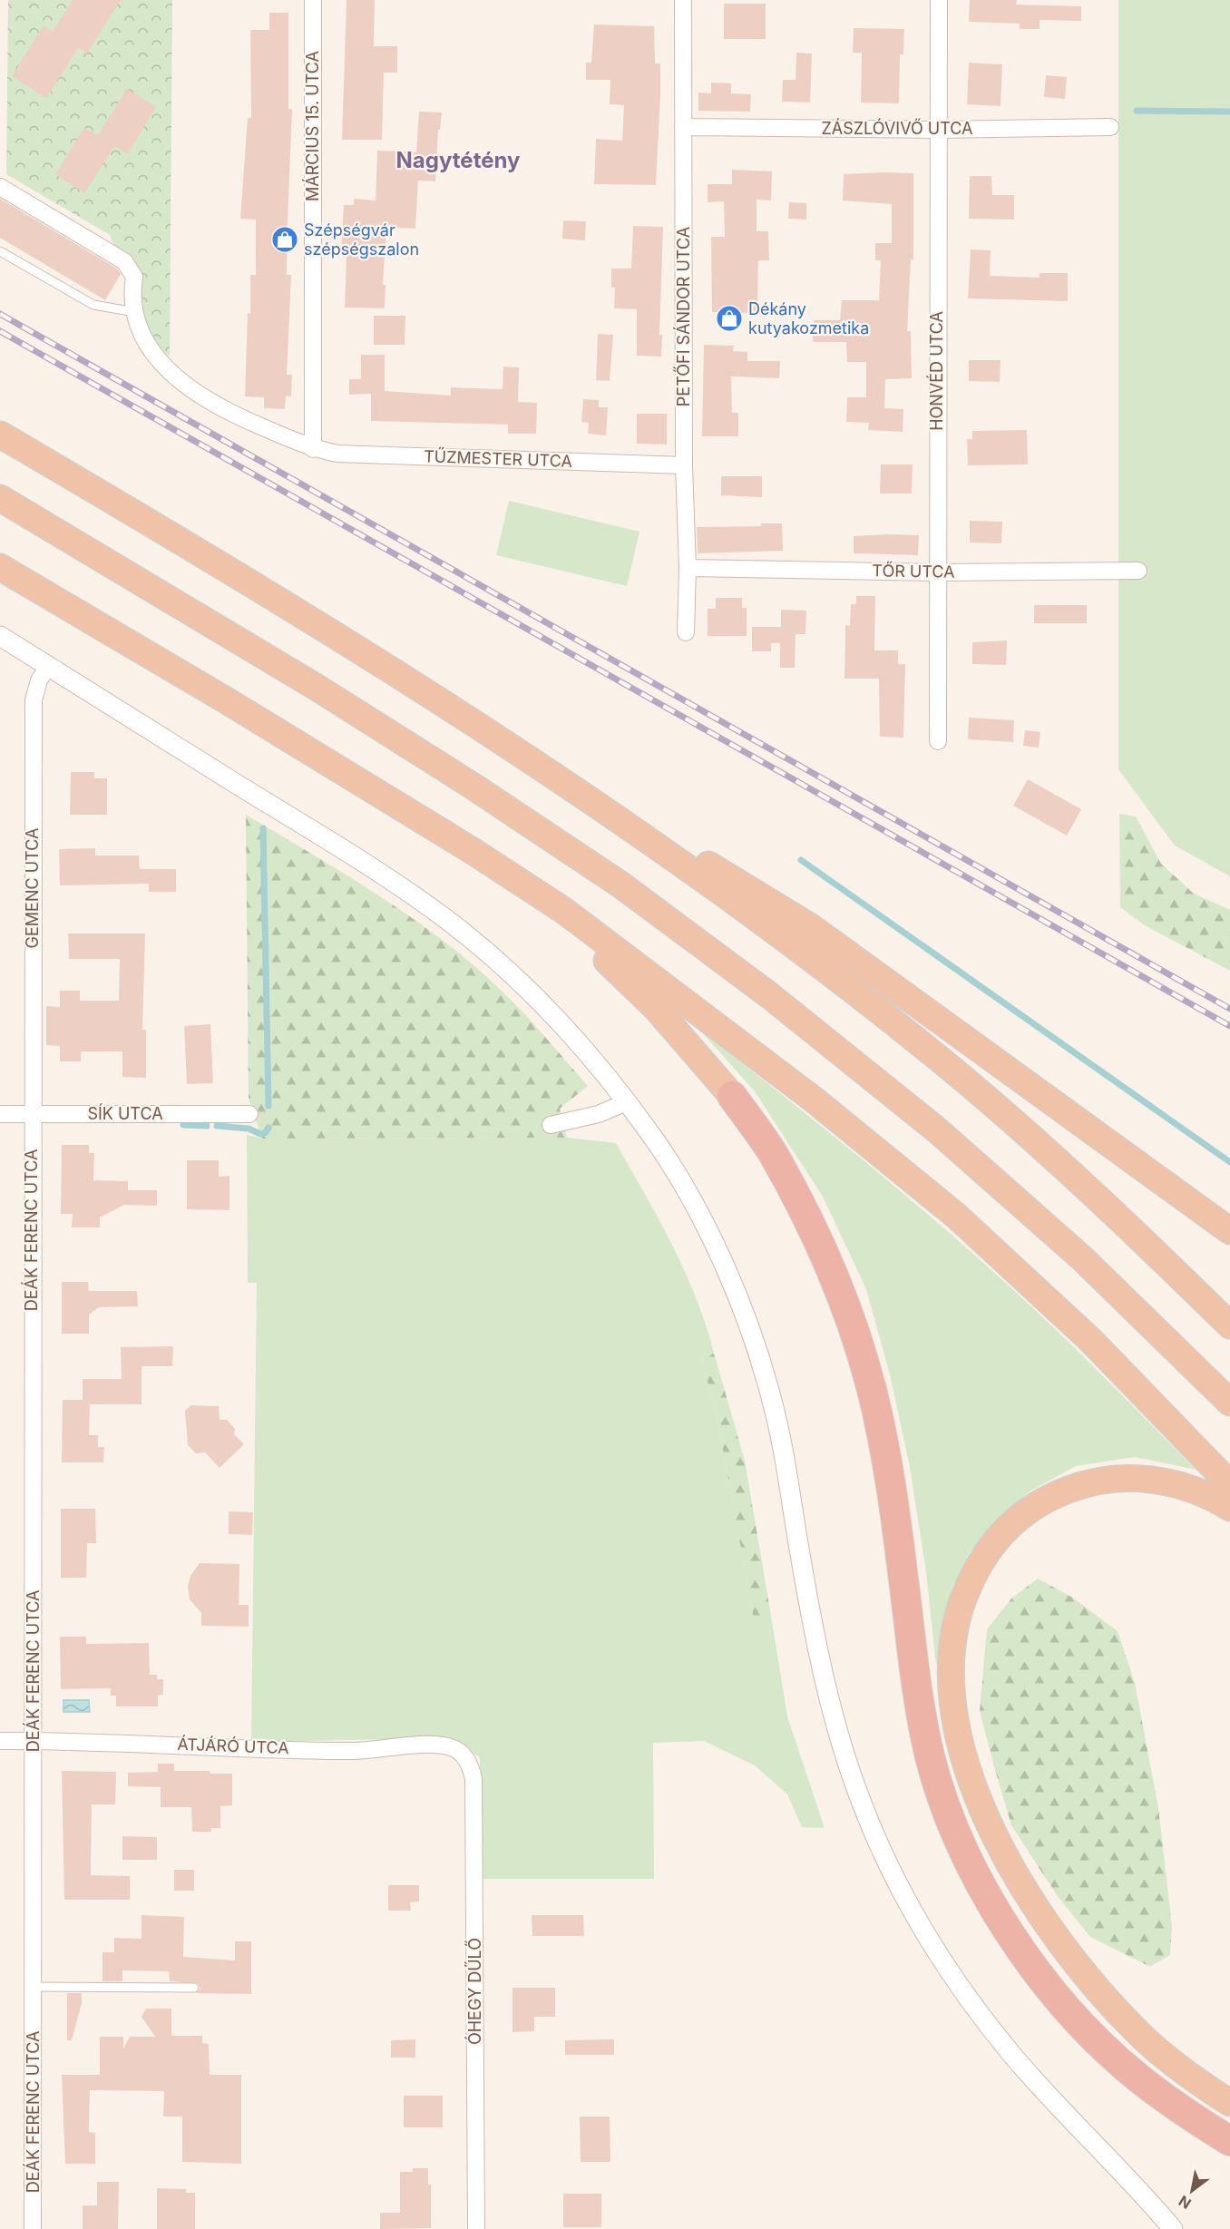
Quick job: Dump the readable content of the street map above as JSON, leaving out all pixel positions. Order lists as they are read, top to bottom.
{
  "streets": {
    "street": [
      "MÁRCIUS 15. UTCA",
      "ZÁSZLÓVIVŐ UTCA",
      "PETŐFI SÁNDOR UTCA",
      "HONVÉD UTCA",
      "TŰZMESTER UTCA",
      "TŐR UTCA",
      "GEMENC UTCA",
      "SÍK UTCA",
      "DEÁK FERENC UTCA",
      "ÁTJÁRÓ UTCA",
      "ÓHEGY DŰLŐ"
    ]
  },
  "crossings": [
    ["MÁRCIUS 15. UTCA", "TŰZMESTER UTCA"],
    ["ZÁSZLÓVIVŐ UTCA", "PETŐFI SÁNDOR UTCA"],
    ["ZÁSZLÓVIVŐ UTCA", "HONVÉD UTCA"],
    ["PETŐFI SÁNDOR UTCA", "TŰZMESTER UTCA"],
    ["PETŐFI SÁNDOR UTCA", "TŐR UTCA"],
    ["HONVÉD UTCA", "TŐR UTCA"],
    ["GEMENC UTCA", "SÍK UTCA"],
    ["GEMENC UTCA", "DEÁK FERENC UTCA"],
    ["SÍK UTCA", "DEÁK FERENC UTCA"],
    ["DEÁK FERENC UTCA", "ÁTJÁRÓ UTCA"],
    ["ÁTJÁRÓ UTCA", "ÓHEGY DŰLŐ"]
  ],
  "districts": ["Nagytétény"],
  "places": {
    "shop": ["Szépségvár szépségszalon", "Dékány kutyakozmetika"]
  },
  "north": "bottom left"
}
